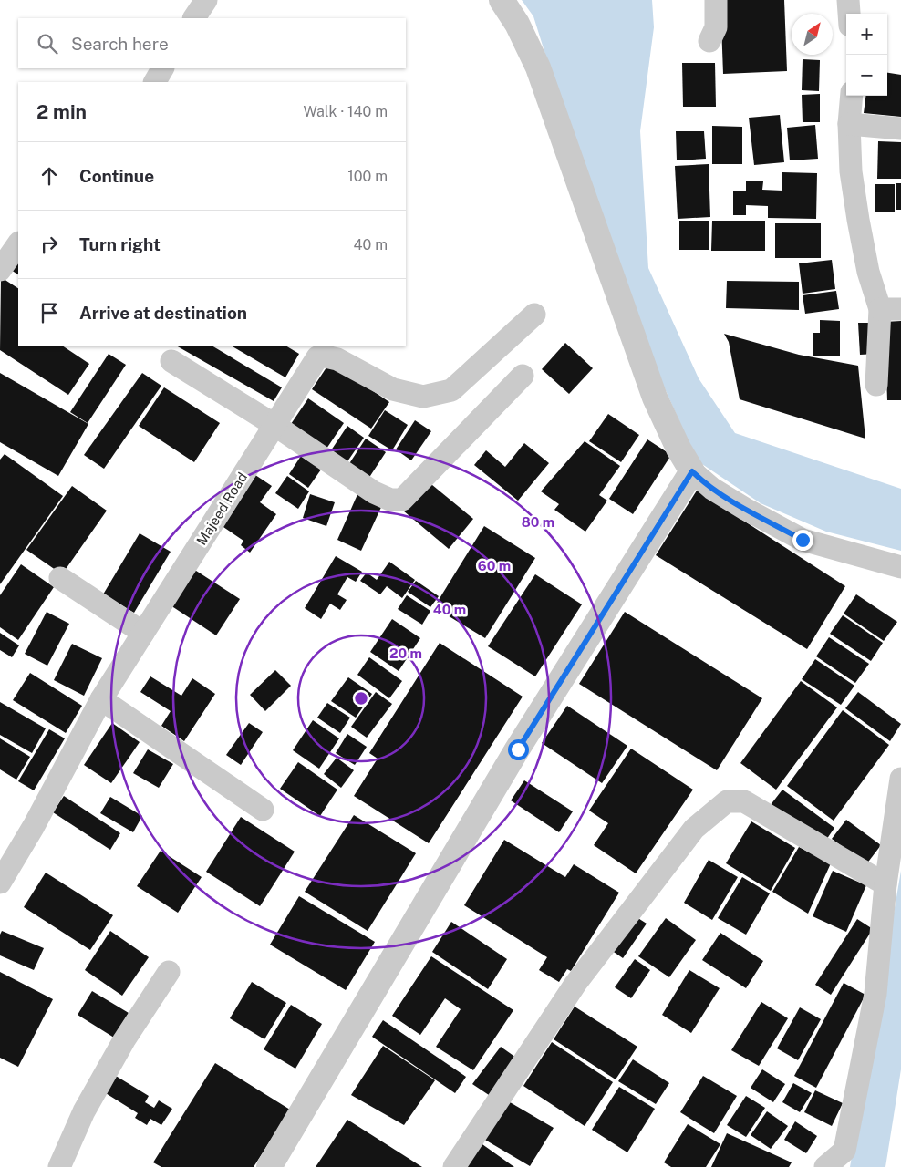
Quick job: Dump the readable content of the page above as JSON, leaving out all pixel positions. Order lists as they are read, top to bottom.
{
  "streets": {
    "street": ["Majeed Road"]
  },
  "north": "top right",
  "page": {
    "map_buttons": ["+", "−"],
    "search": "Search here",
    "heading": ["2 min", "Walk · 140 m"],
    "list": [
      ["Continue", "100 m"],
      ["Turn right", "40 m"],
      "Arrive at destination"
    ]
  },
  "rings": [
    "80 m",
    "60 m",
    "40 m",
    "20 m"
  ]
}
